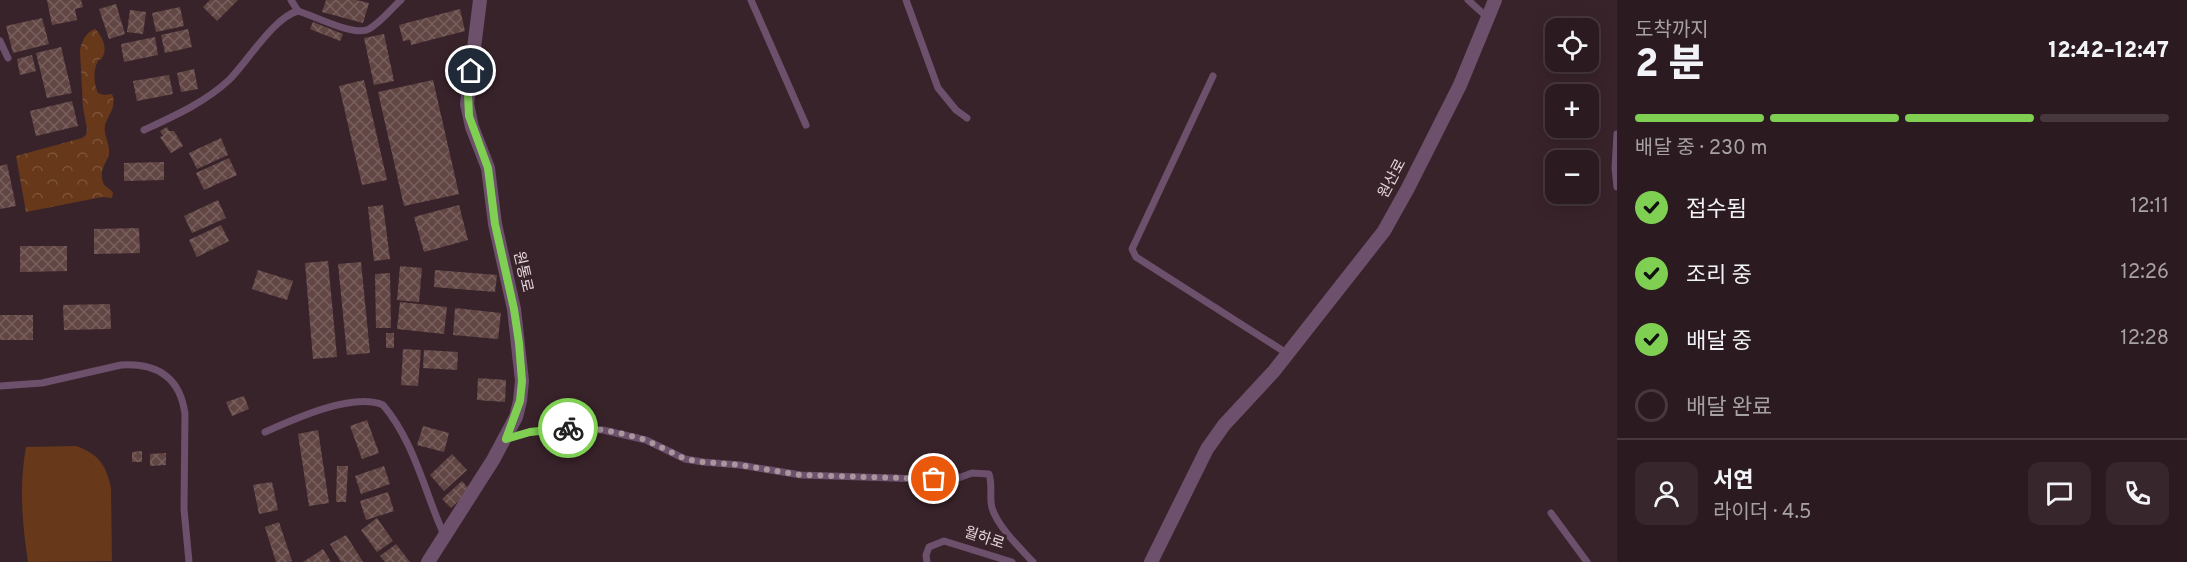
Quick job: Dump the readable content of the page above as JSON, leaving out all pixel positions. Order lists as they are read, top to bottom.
{
  "streets": {
    "street": ["원산로", "원통로"],
    "lane": ["월하로"]
  },
  "page": {
    "heading": ["2 분", "도착까지", "12:42–12:47"],
    "panel": ["서연", "라이더 · 4.5"],
    "map_buttons": ["+", "−"],
    "bar": "배달 중 · 230 m",
    "list": [
      ["접수됨", "12:11"],
      ["조리 중", "12:26"],
      ["배달 중", "12:28"],
      "배달 완료"
    ]
  }
}
